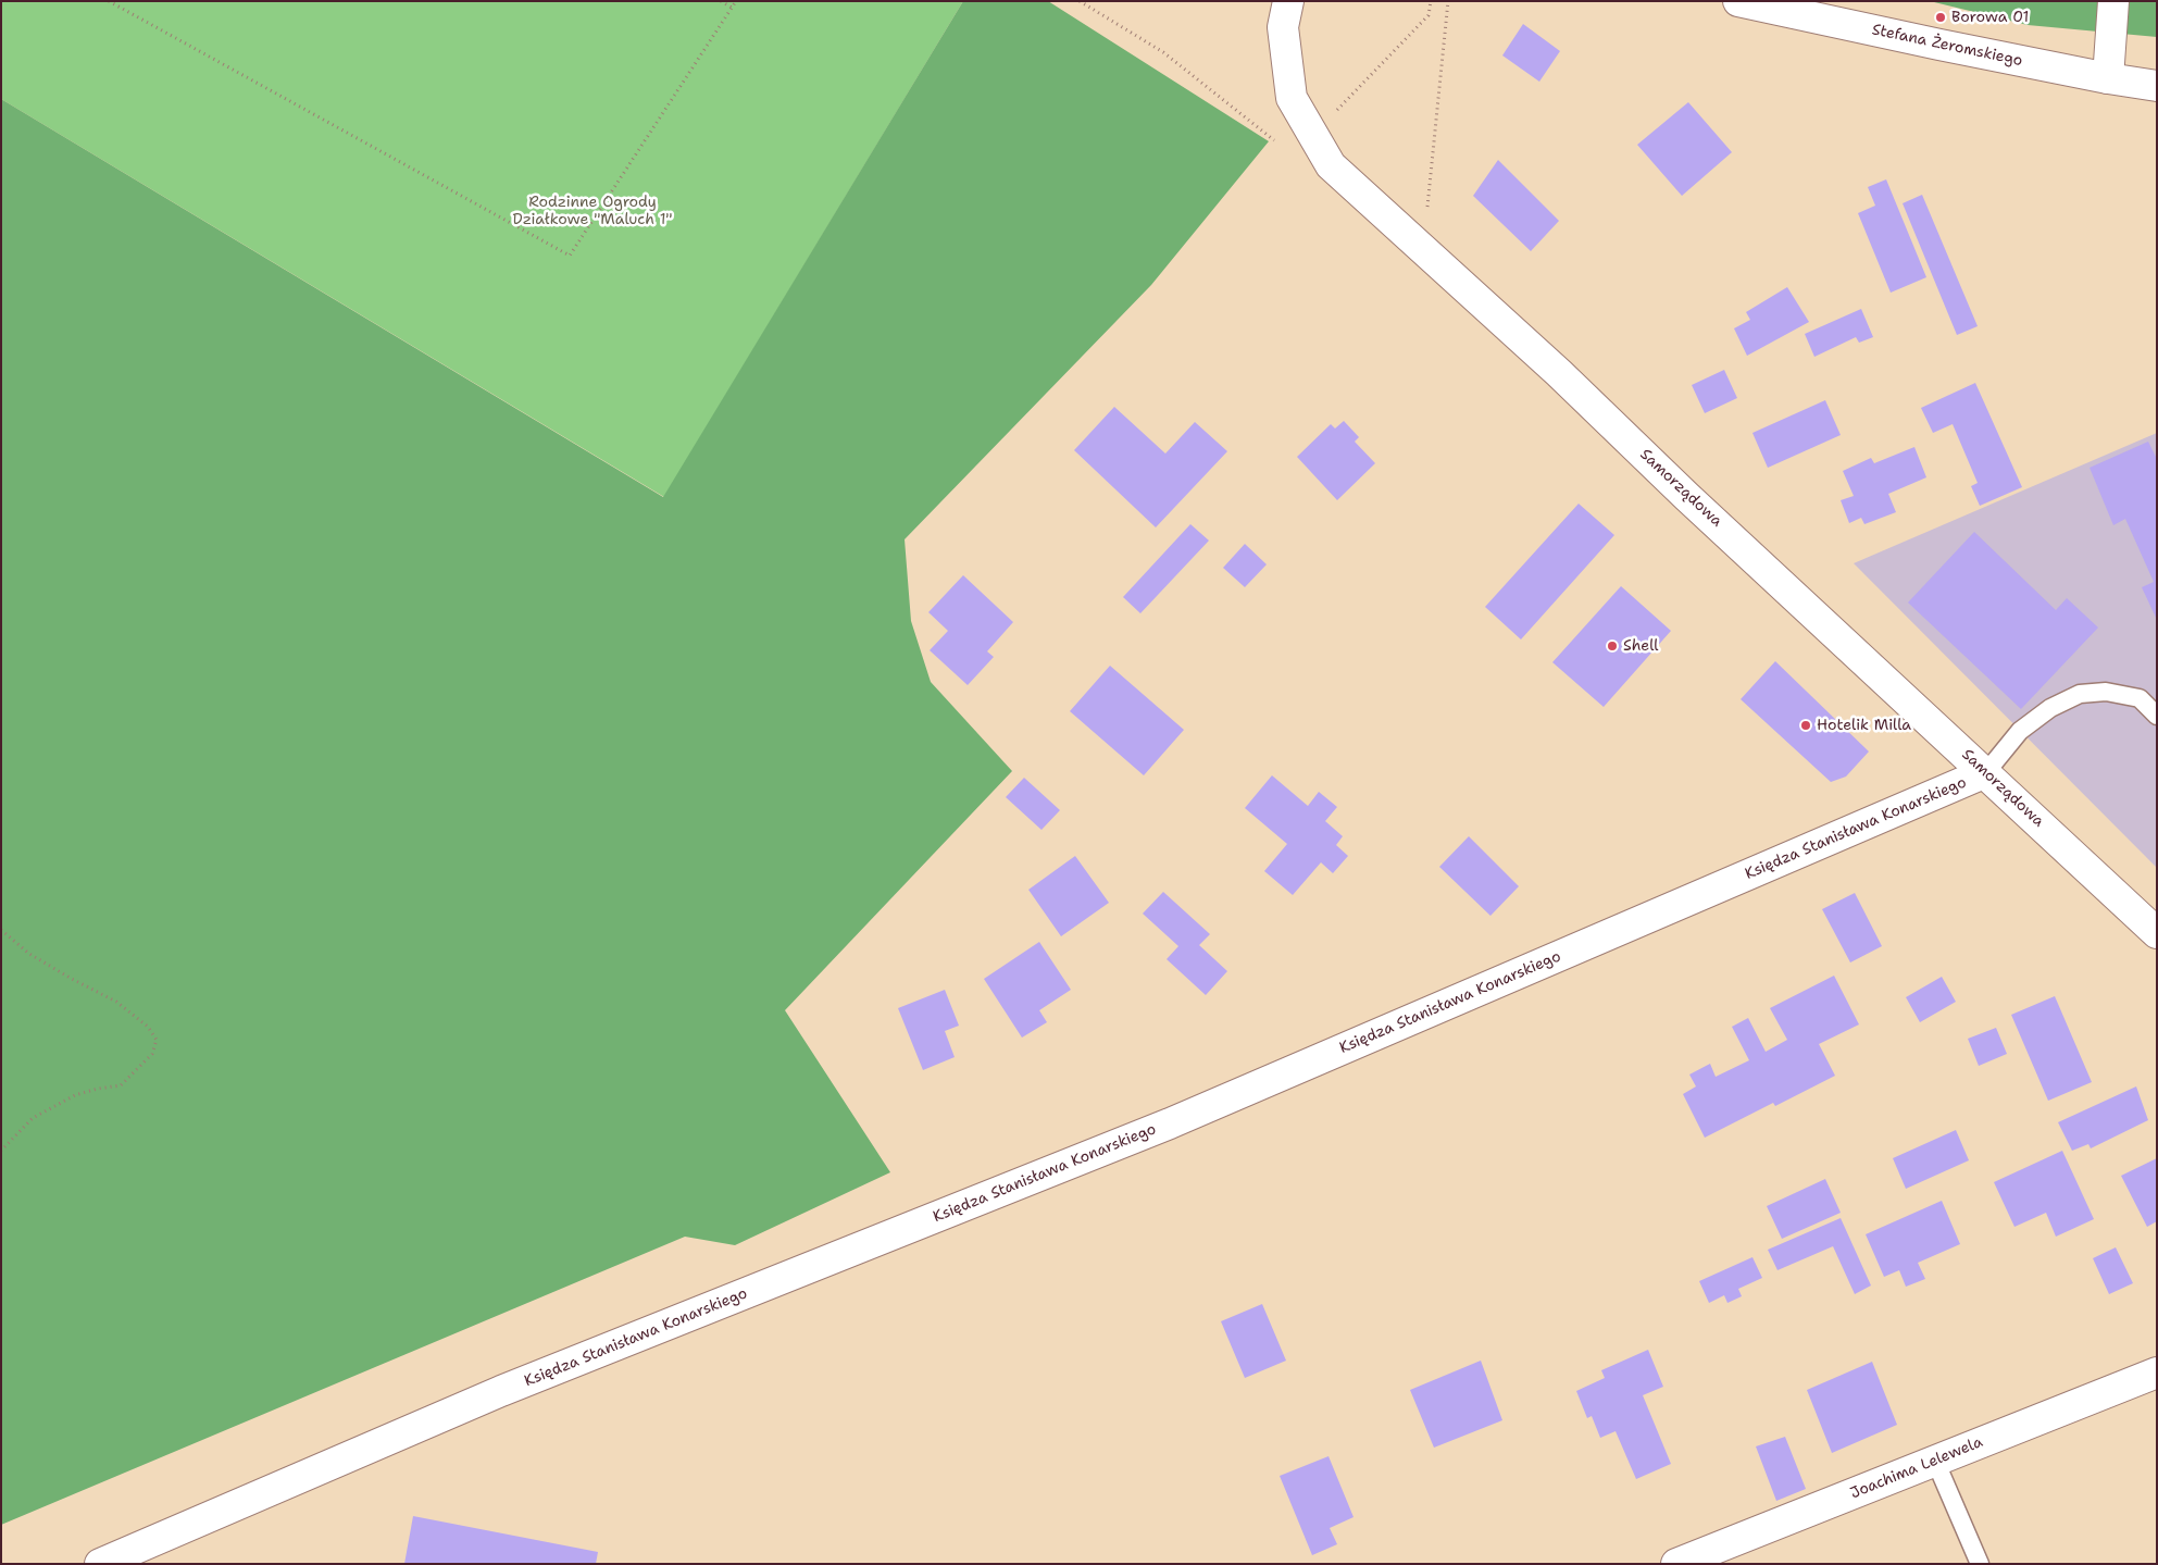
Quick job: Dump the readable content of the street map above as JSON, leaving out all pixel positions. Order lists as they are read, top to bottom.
{
  "streets": {
    "street": [
      "Stefana Żeromskiego",
      "Samorządowa",
      "Księdza Stanisława Konarskiego",
      "Joachima Lelewela"
    ]
  },
  "crossings": [
    ["Samorządowa", "Księdza Stanisława Konarskiego"]
  ],
  "parks": ["Rodzinne Ogrody Działkowe \"Maluch 1\""],
  "places": ["Borowa 01", "Shell", "Hotelik Milla"]
}
